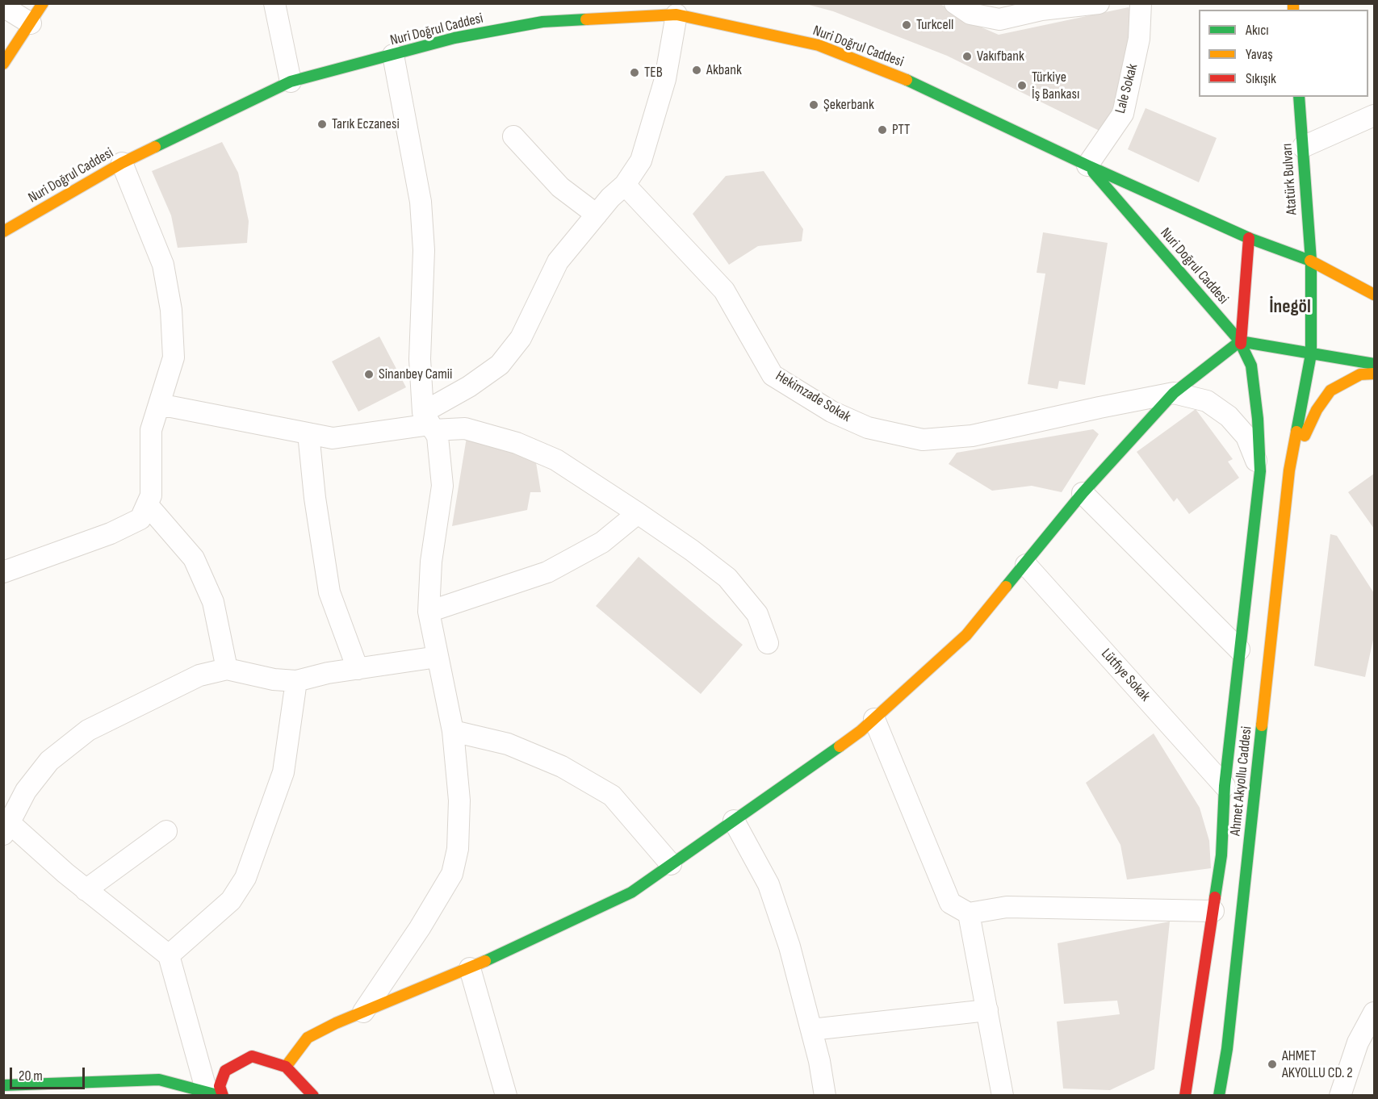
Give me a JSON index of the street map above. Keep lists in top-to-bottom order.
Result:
{
  "streets": {
    "main road": ["Nuri Doğrul Caddesi", "Atatürk Bulvarı", "Ahmet Akyollu Caddesi"],
    "street": ["Lale Sokak", "Hekimzade Sokak", "Lütfiye Sokak"]
  },
  "crossings": [
    ["Nuri Doğrul Caddesi", "Lale Sokak"],
    ["Nuri Doğrul Caddesi", "Atatürk Bulvarı"],
    ["Nuri Doğrul Caddesi", "Ahmet Akyollu Caddesi"],
    ["Atatürk Bulvarı", "Ahmet Akyollu Caddesi"],
    ["Lütfiye Sokak", "Ahmet Akyollu Caddesi"]
  ],
  "districts": ["İnegöl"],
  "places": [
    "Turkcell",
    "Vakıfbank",
    "Akbank",
    "TEB",
    "Türkiye İş Bankası",
    "Şekerbank",
    "Tarık Eczanesi",
    "PTT",
    "Sinanbey Camii",
    "AHMET AKYOLLU CD. 2"
  ],
  "legend": ["Akıcı", "Yavaş", "Sıkışık"],
  "scale_bar": "20 m"
}
